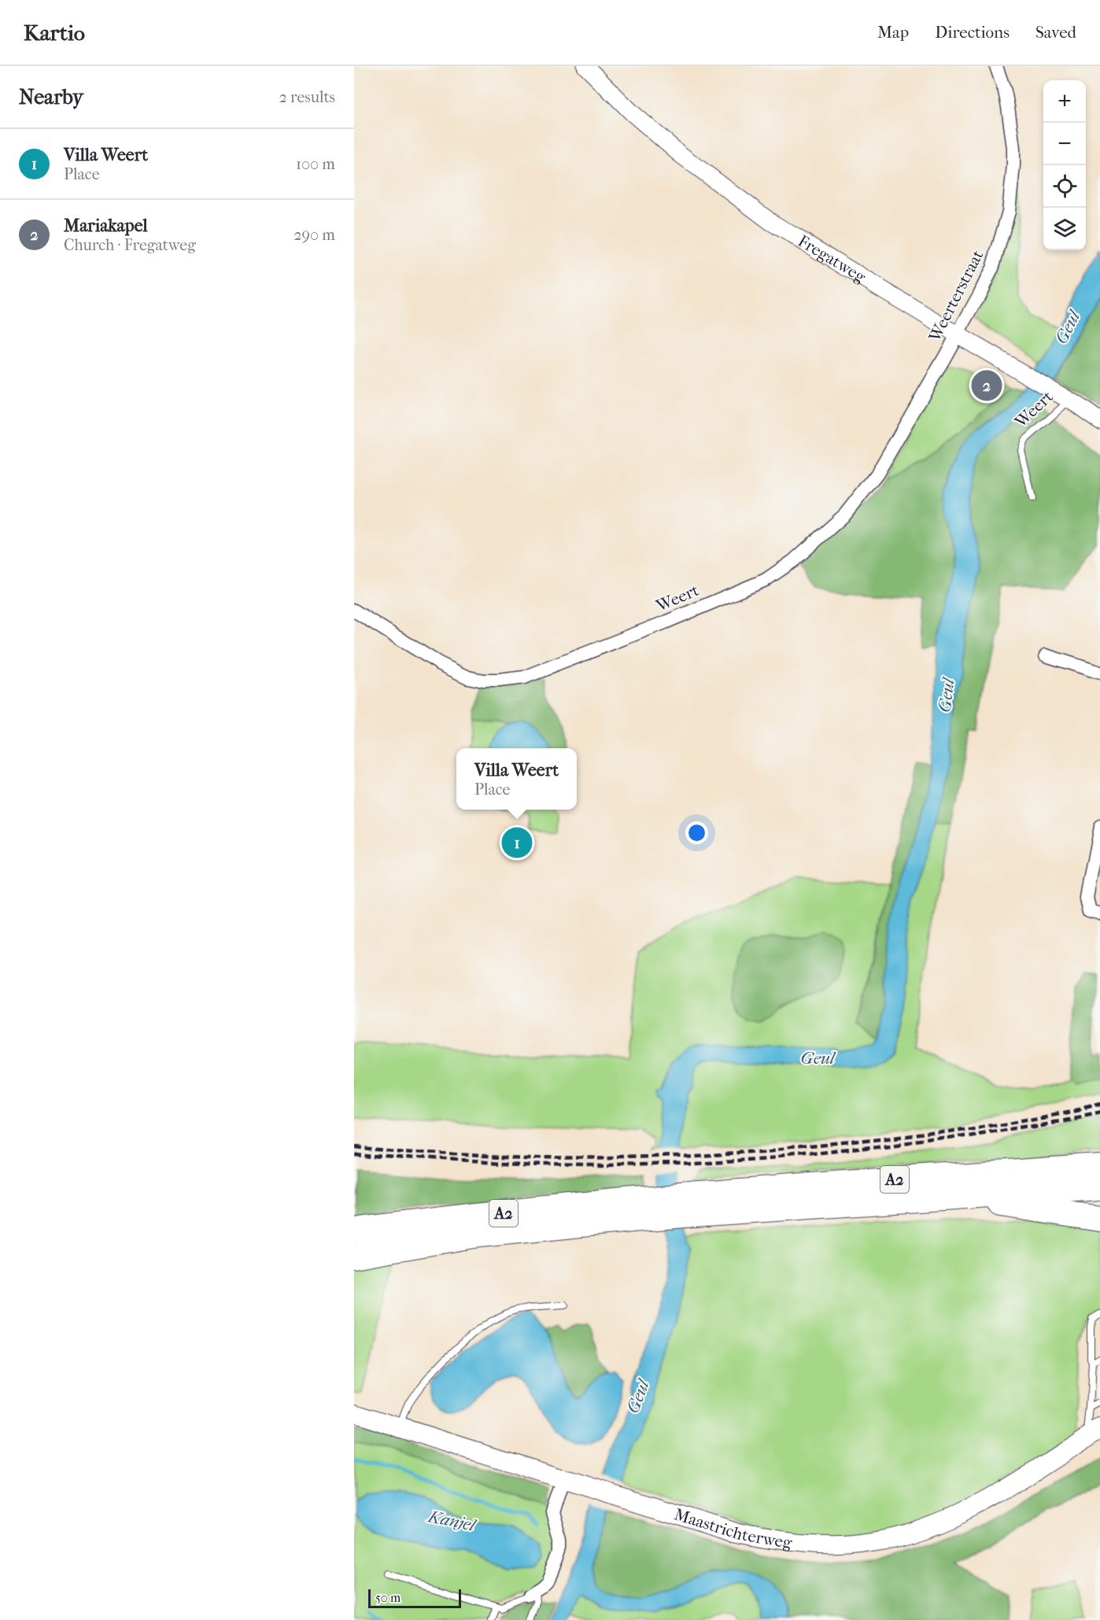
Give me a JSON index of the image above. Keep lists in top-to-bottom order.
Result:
{
  "streets": {
    "highway": ["A2"],
    "main road": ["Maastrichterweg"],
    "street": ["Fregatweg", "Weerterstraat", "Weert"]
  },
  "crossings": [
    ["Fregatweg", "Weerterstraat"],
    ["Fregatweg", "Weert"],
    ["Weerterstraat", "Weert"]
  ],
  "water": ["Geul", "Kanjel"],
  "scale_bar": "50 m",
  "page": {
    "header": "Kartio",
    "nav": ["Map", "Directions", "Saved"],
    "heading": ["Nearby", "2 results"],
    "map_buttons": ["+", "−"],
    "list": [
      {
        "mark": "1",
        "name": "Villa Weert",
        "note": "Place",
        "value": "100 m"
      },
      {
        "mark": "2",
        "name": "Mariakapel",
        "note": "Church · Fregatweg",
        "value": "290 m"
      }
    ],
    "pins": ["2", "1"],
    "popup": ["Villa Weert", "Place"],
    "scale": "50 m"
  }
}
